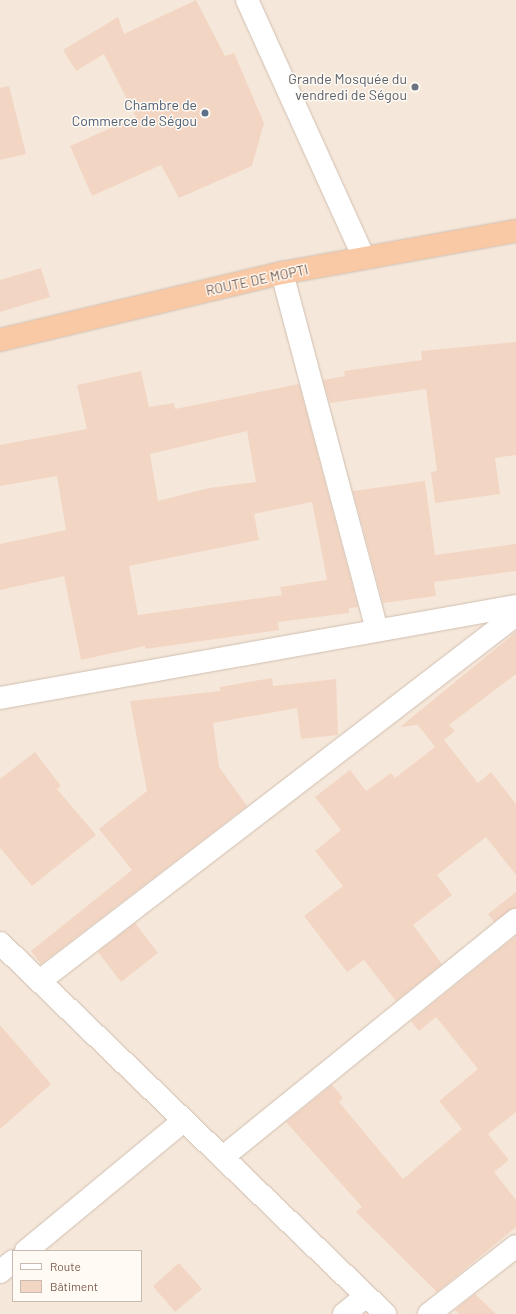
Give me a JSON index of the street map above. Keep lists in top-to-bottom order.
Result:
{
  "streets": {
    "highway": ["ROUTE DE MOPTI"]
  },
  "places": ["Grande Mosquée du vendredi de Ségou", "Chambre de Commerce de Ségou"],
  "legend": ["Route", "Bâtiment"]
}
